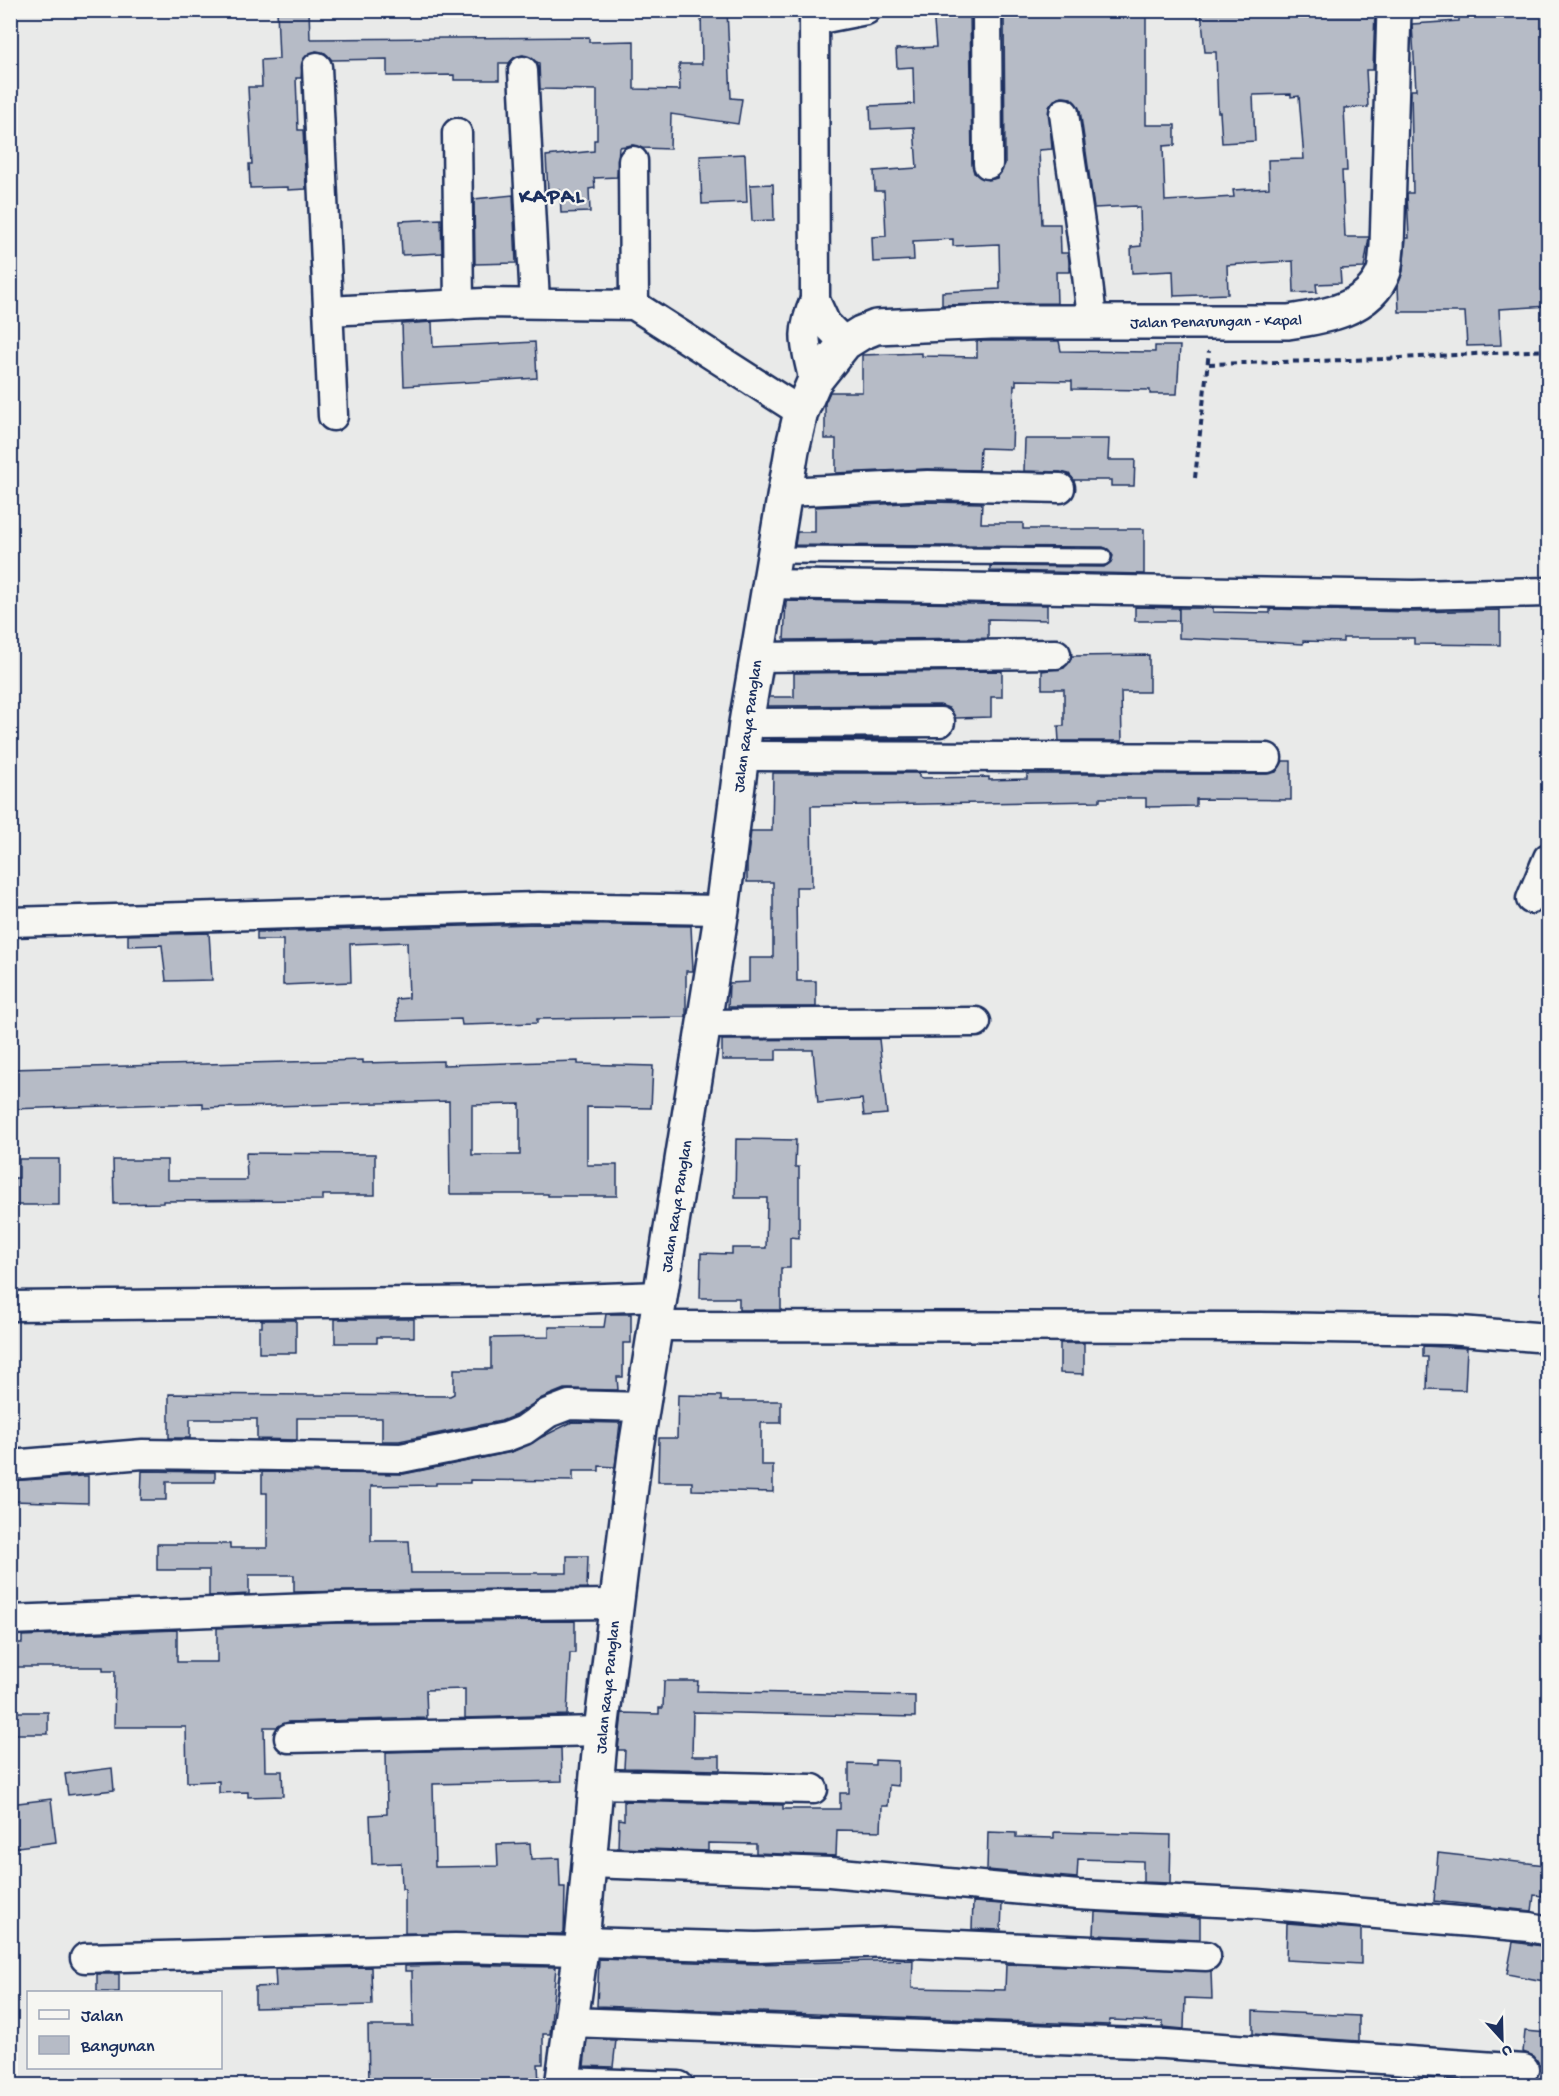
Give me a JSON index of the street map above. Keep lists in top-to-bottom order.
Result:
{
  "streets": {
    "street": ["Jalan Penarungan - Kapal", "Jalan Raya Panglan"]
  },
  "crossings": [
    ["Jalan Penarungan - Kapal", "Jalan Raya Panglan"]
  ],
  "districts": ["KAPAL"],
  "legend": ["Jalan", "Bangunan"],
  "north": "bottom"
}
